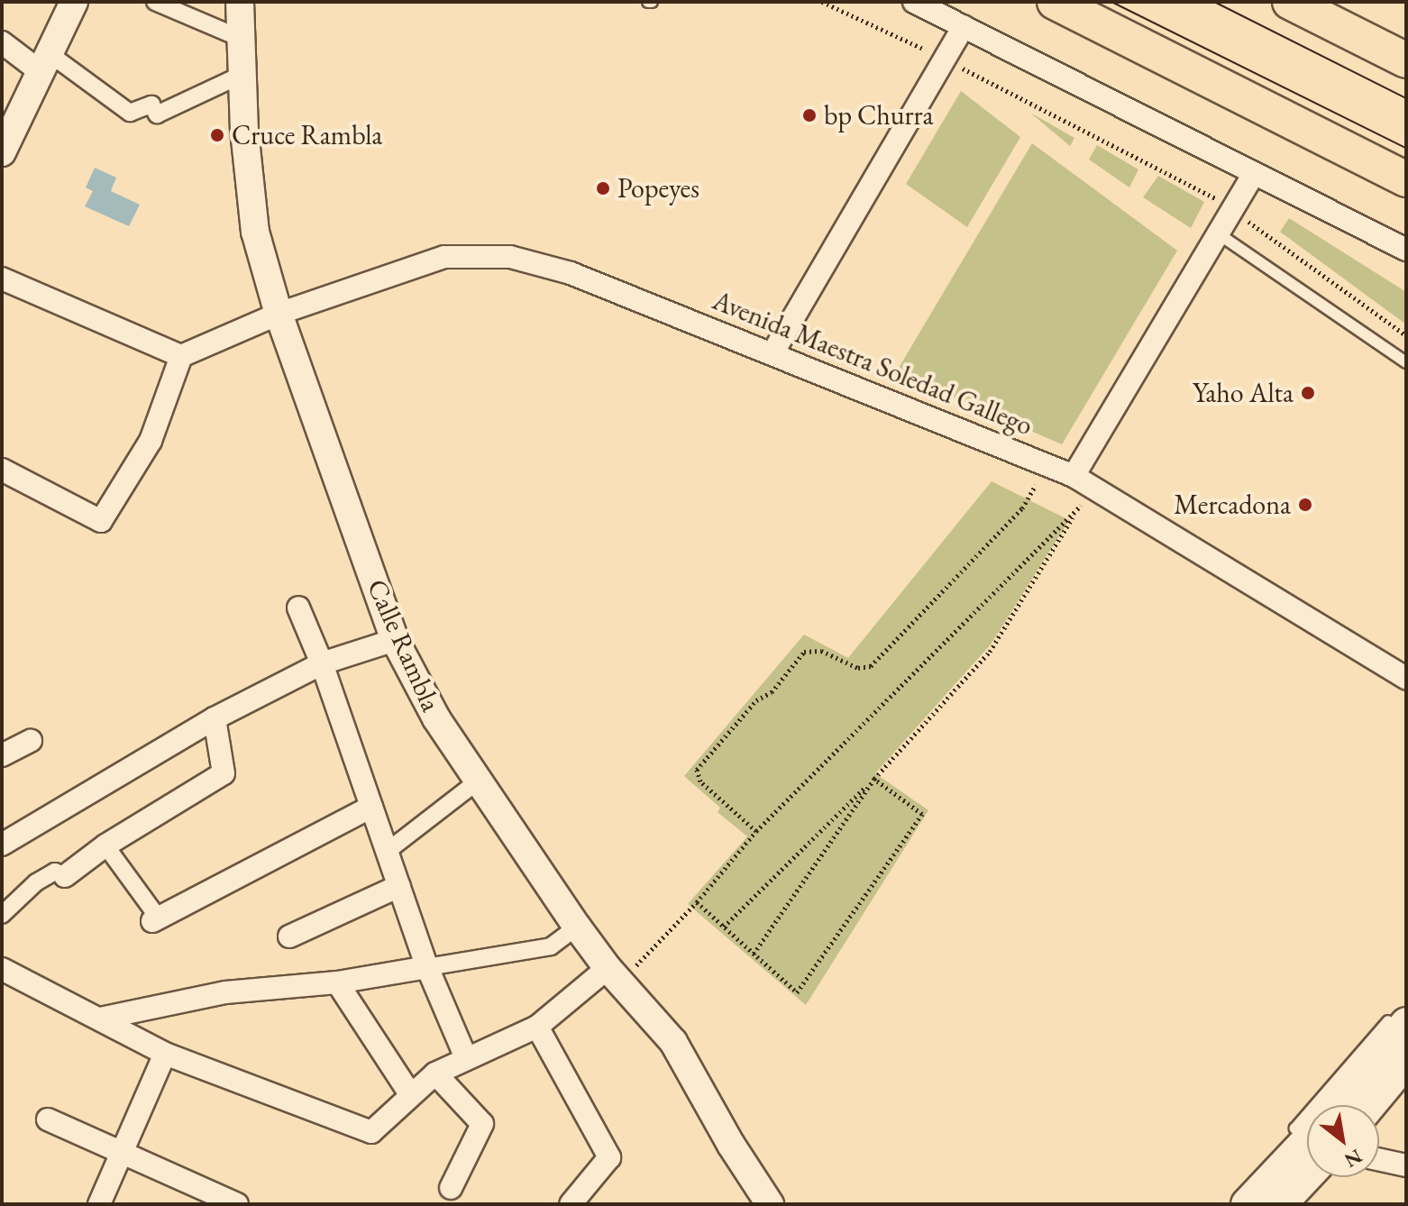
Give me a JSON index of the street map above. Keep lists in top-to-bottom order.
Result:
{
  "streets": {
    "street": ["Avenida Maestra Soledad Gallego", "Calle Rambla"]
  },
  "crossings": [
    ["Avenida Maestra Soledad Gallego", "Calle Rambla"]
  ],
  "places": [
    "bp Churra",
    "Cruce Rambla",
    "Popeyes",
    "Yaho Alta",
    "Mercadona"
  ],
  "north": "bottom right"
}
